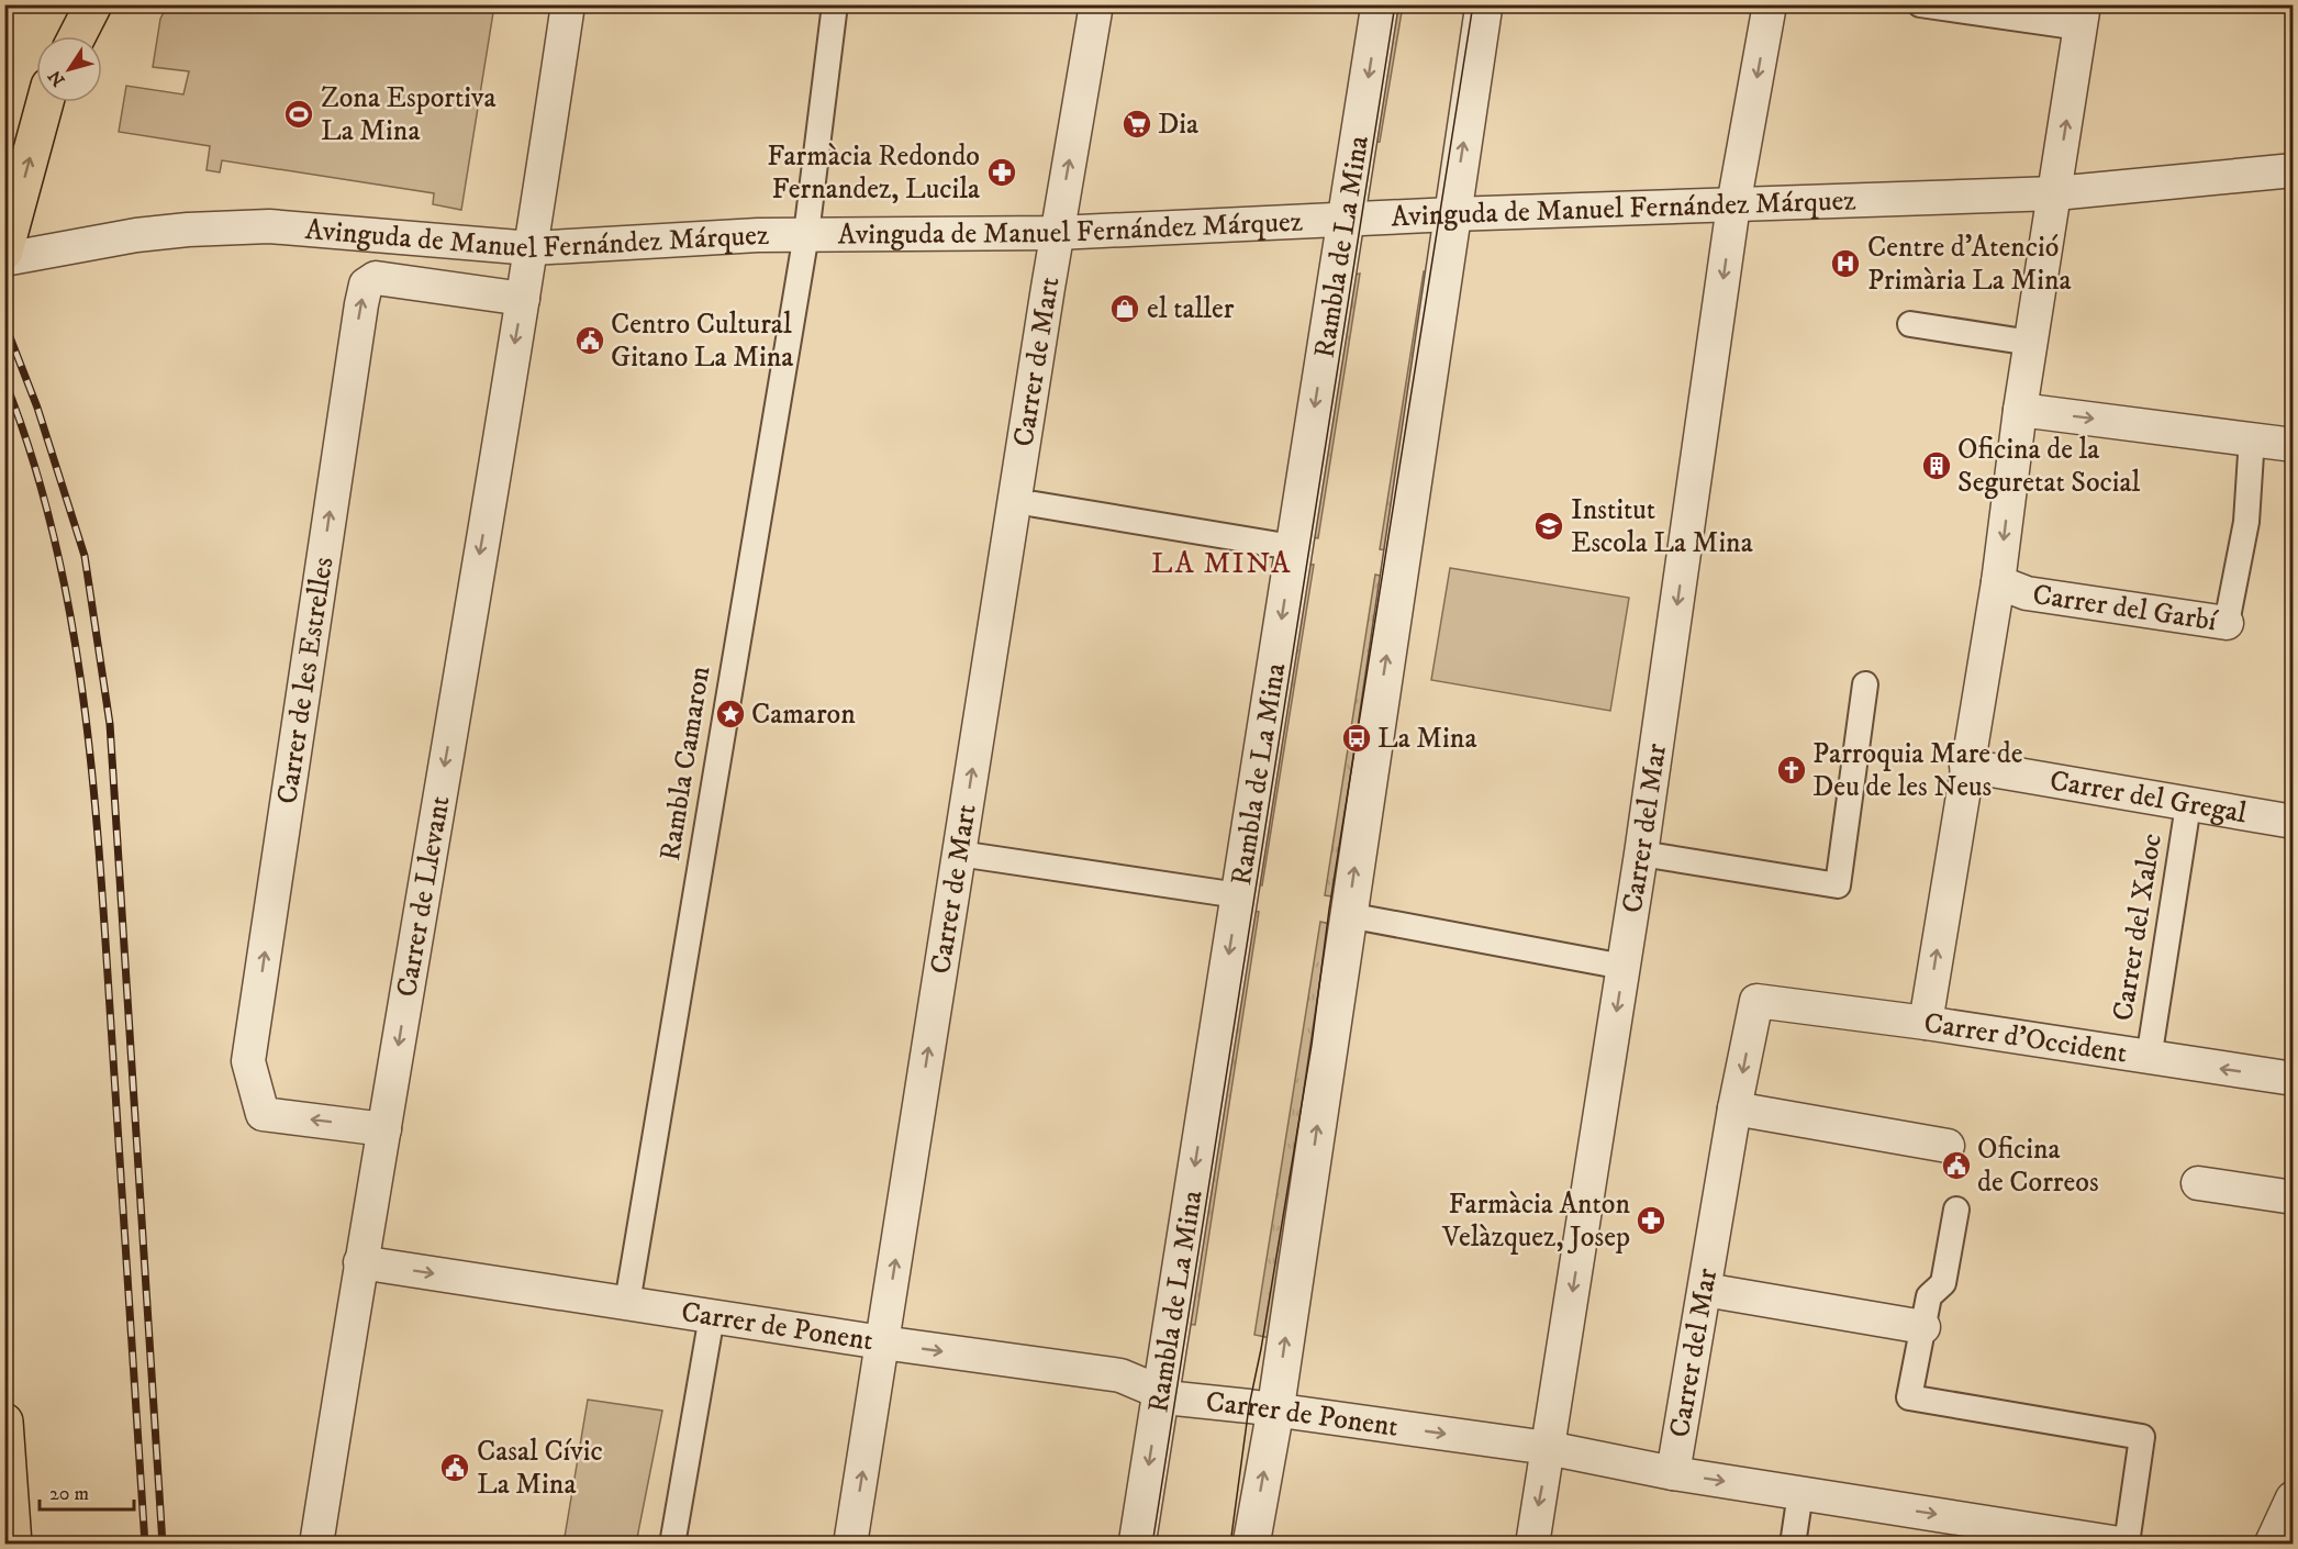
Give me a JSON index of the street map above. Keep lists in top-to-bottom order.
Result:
{
  "streets": {
    "street": [
      "Avinguda de Manuel Fernández Márquez",
      "Rambla de La Mina",
      "Carrer de Mart",
      "Carrer del Garbí",
      "Carrer de les Estrelles",
      "Rambla Camaron",
      "Carrer del Gregal",
      "Carrer del Mar",
      "Carrer de Llevant",
      "Carrer del Xaloc",
      "Carrer d'Occident",
      "Carrer de Ponent"
    ]
  },
  "crossings": [
    ["Avinguda de Manuel Fernández Márquez", "Rambla de La Mina"],
    ["Avinguda de Manuel Fernández Márquez", "Carrer de Mart"],
    ["Avinguda de Manuel Fernández Márquez", "Rambla Camaron"],
    ["Avinguda de Manuel Fernández Márquez", "Carrer del Mar"],
    ["Avinguda de Manuel Fernández Márquez", "Carrer de Llevant"],
    ["Rambla de La Mina", "Carrer de Ponent"],
    ["Carrer de Mart", "Carrer de Ponent"],
    ["Carrer de les Estrelles", "Carrer de Llevant"],
    ["Rambla Camaron", "Carrer de Ponent"],
    ["Carrer del Gregal", "Carrer del Xaloc"],
    ["Carrer del Mar", "Carrer d'Occident"],
    ["Carrer del Mar", "Carrer de Ponent"],
    ["Carrer de Llevant", "Carrer de Ponent"],
    ["Carrer del Xaloc", "Carrer d'Occident"]
  ],
  "one_way": ["Carrer de Mart", "Carrer de Llevant", "Carrer de Ponent"],
  "districts": ["LA MINA"],
  "places": {
    "sports": ["Zona Esportiva La Mina"],
    "supermarket": ["Dia"],
    "pharmacy": ["Farmàcia Redondo Fernandez, Lucila", "Farmàcia Anton Velàzquez, Josep"],
    "hospital": ["Centre d'Atenció Primària La Mina"],
    "shop": ["el taller"],
    "public building": ["Centro Cultural Gitano La Mina", "Oficina de Correos", "Casal Cívic La Mina"],
    "building": ["Oficina de la Seguretat Social"],
    "school or university": ["Institut Escola La Mina"],
    "place": ["Camaron"],
    "bus stop": ["La Mina"],
    "church": ["Parroquia Mare de Deu de les Neus"]
  },
  "scale_bar": "20 m",
  "north": "bottom left"
}
